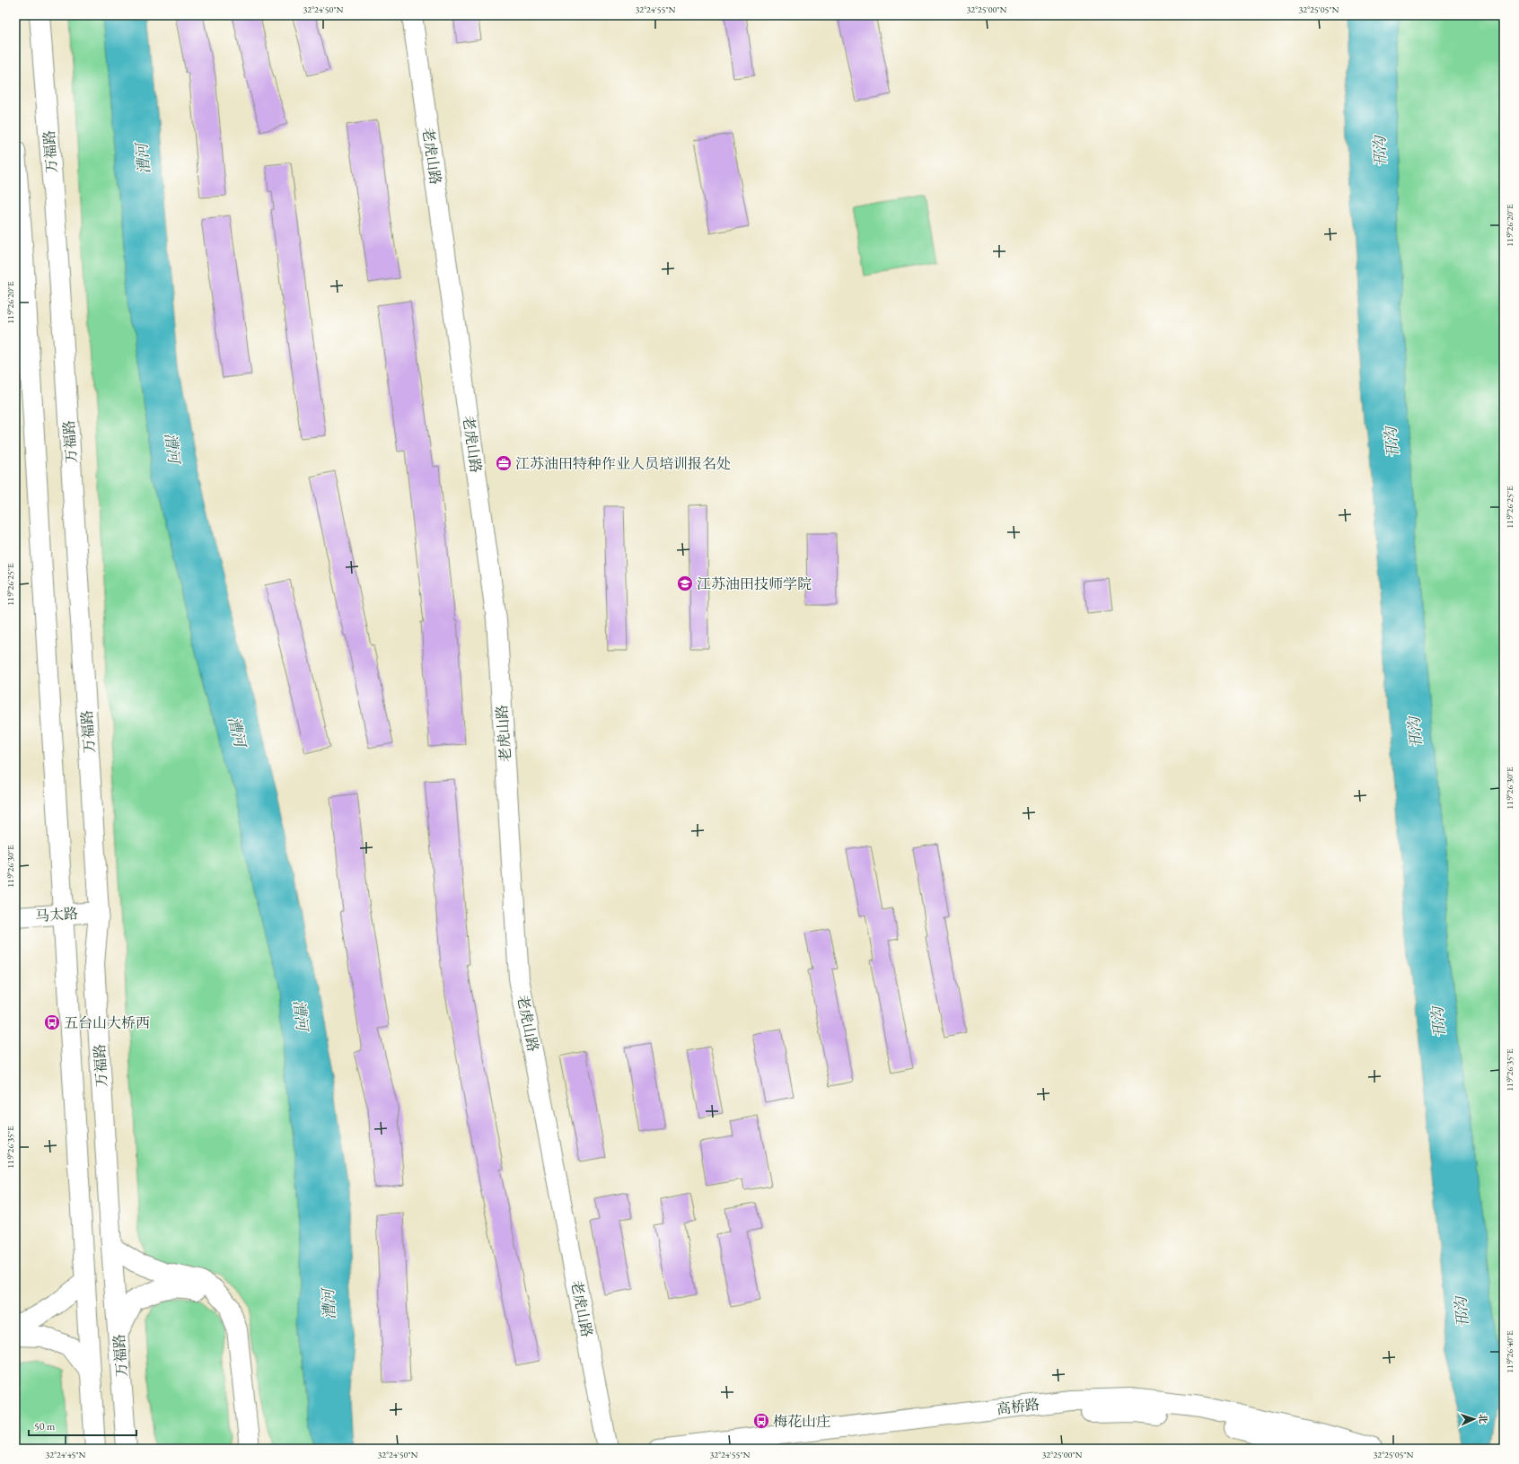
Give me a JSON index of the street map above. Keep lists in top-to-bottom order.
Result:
{
  "streets": {
    "main road": [
      "万福路",
      "老虎山路",
      "马太路",
      "高桥路"
    ]
  },
  "crossings": [
    ["万福路", "马太路"]
  ],
  "water": ["邗沟", "漕河"],
  "places": {
    "office": ["江苏油田特种作业人员培训报名处"],
    "school or university": ["江苏油田技师学院"],
    "bus stop": ["五台山大桥西", "梅花山庄"]
  },
  "scale_bar": "50 m",
  "north": "right",
  "coordinates": [
    "32°24'50\"N",
    "32°24'55\"N",
    "32°25'00\"N",
    "32°25'05\"N",
    "119°26'20\"E",
    "119°26'25\"E",
    "119°26'30\"E",
    "119°26'35\"E",
    "119°26'40\"E",
    "32°24'45\"N"
  ]
}
